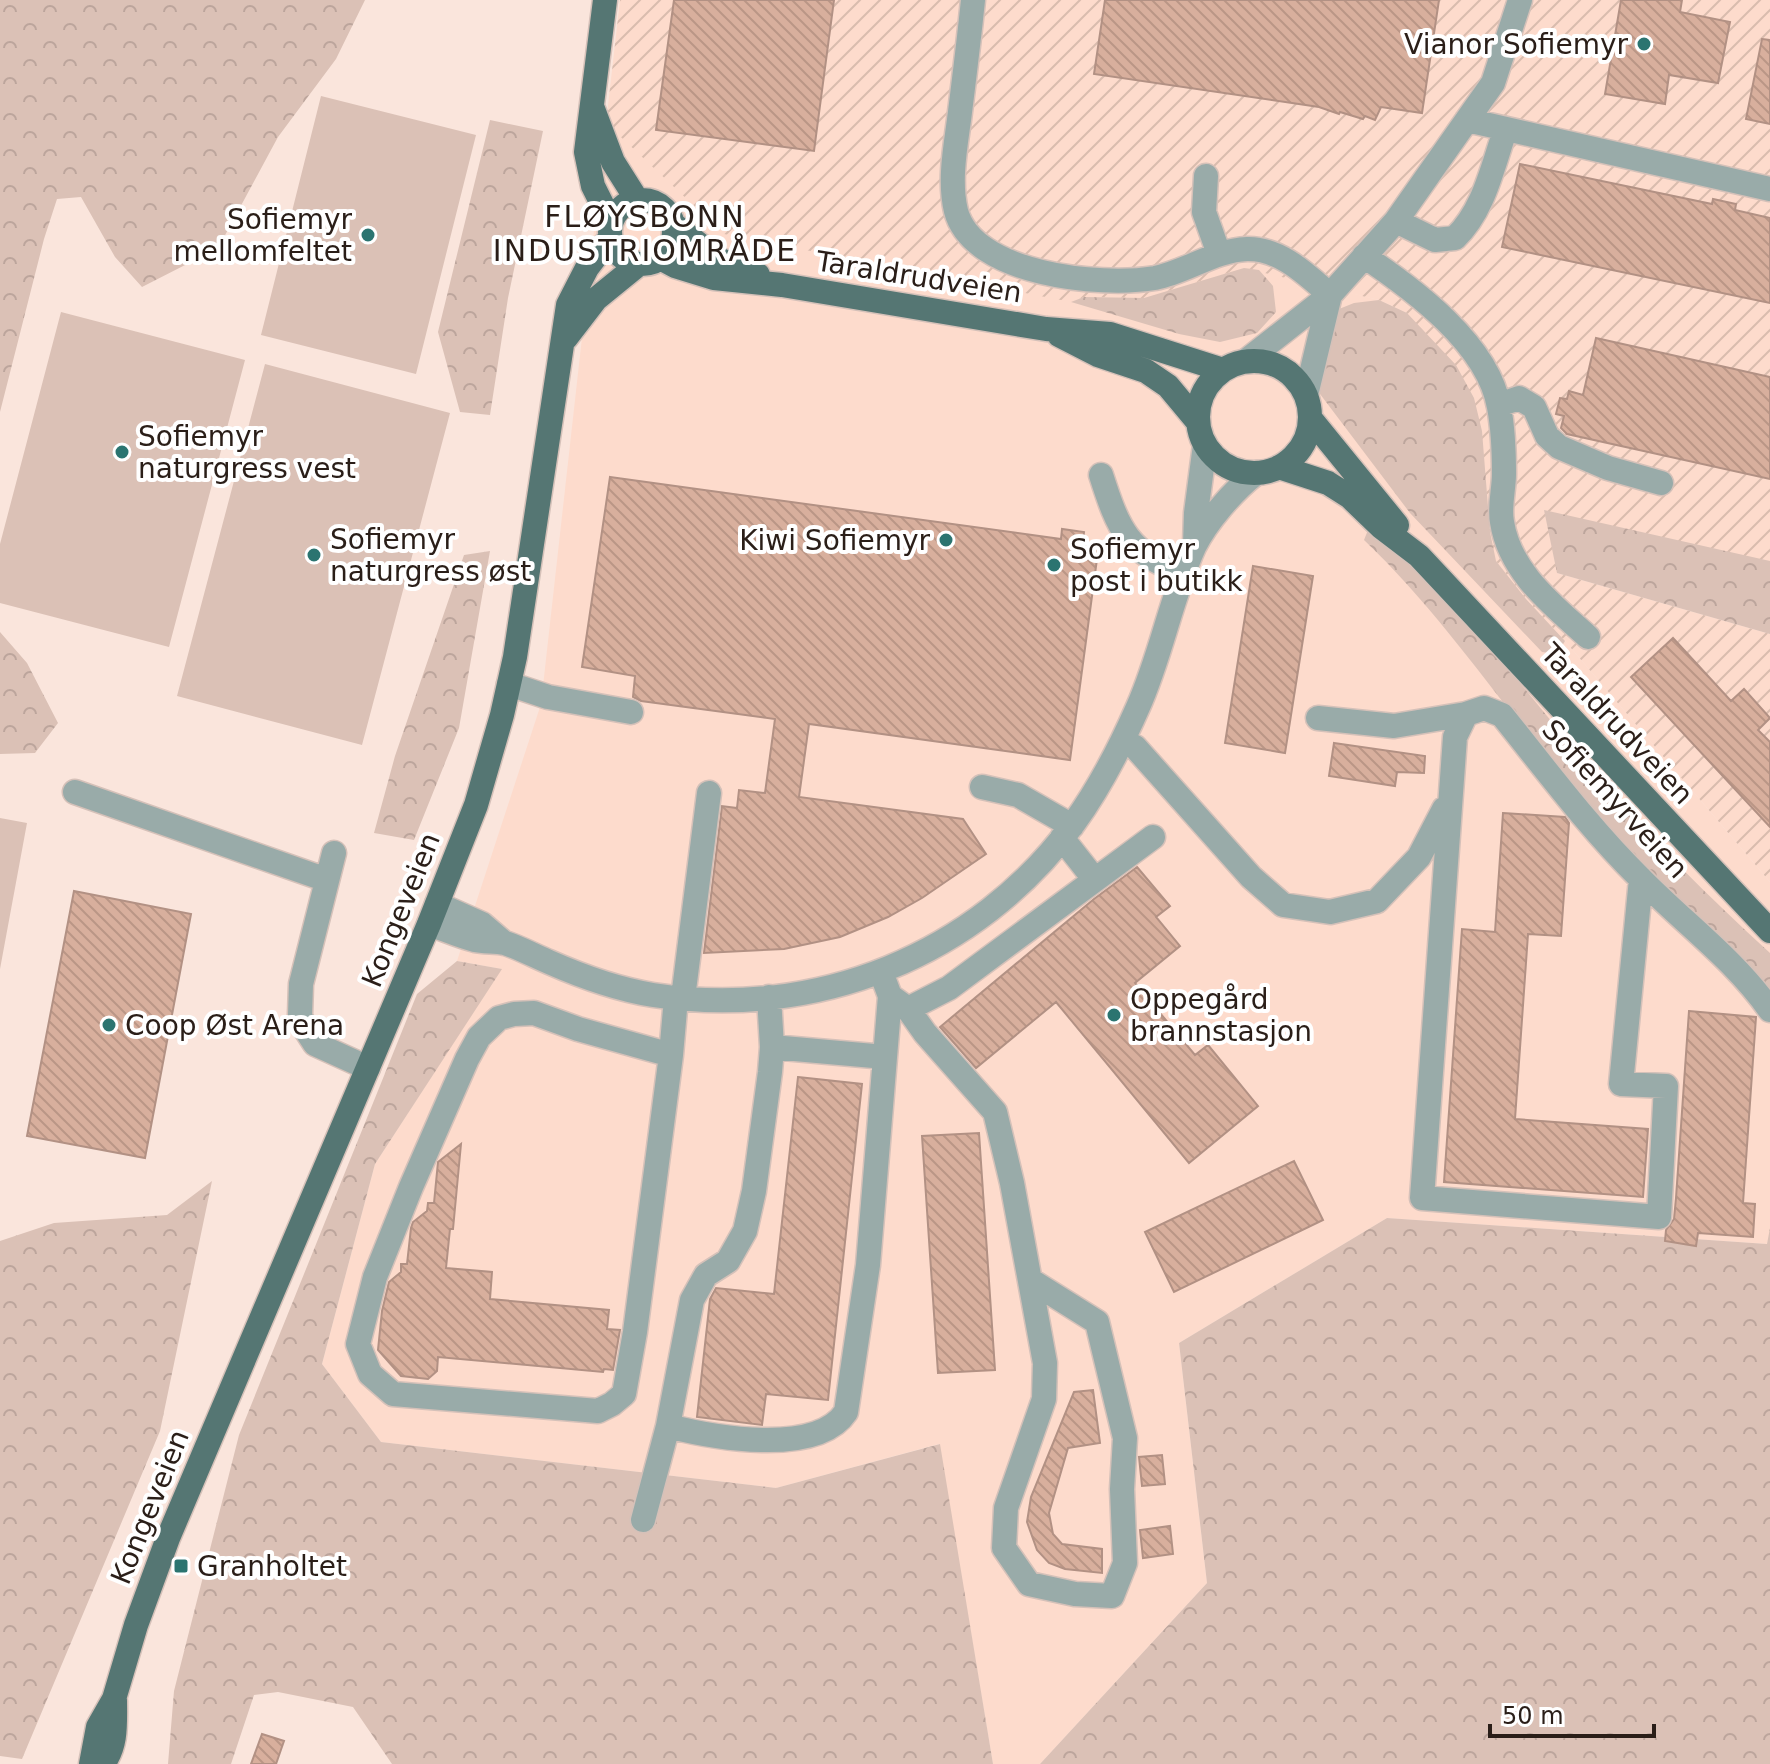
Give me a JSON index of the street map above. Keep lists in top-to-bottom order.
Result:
{
  "streets": {
    "main road": ["Taraldrudveien", "Kongeveien"],
    "street": ["Sofiemyrveien"]
  },
  "crossings": [
    ["Taraldrudveien", "Kongeveien"]
  ],
  "districts": ["FLØYSBONN INDUSTRIOMRÅDE"],
  "places": {
    "other": [
      "Vianor Sofiemyr",
      "Sofiemyr mellomfeltet",
      "Sofiemyr naturgress vest",
      "Kiwi Sofiemyr",
      "Sofiemyr naturgress øst",
      "Sofiemyr post i butikk",
      "Oppegård brannstasjon",
      "Coop Øst Arena"
    ],
    "transit": ["Granholtet"]
  },
  "scale_bar": "50 m"
}
